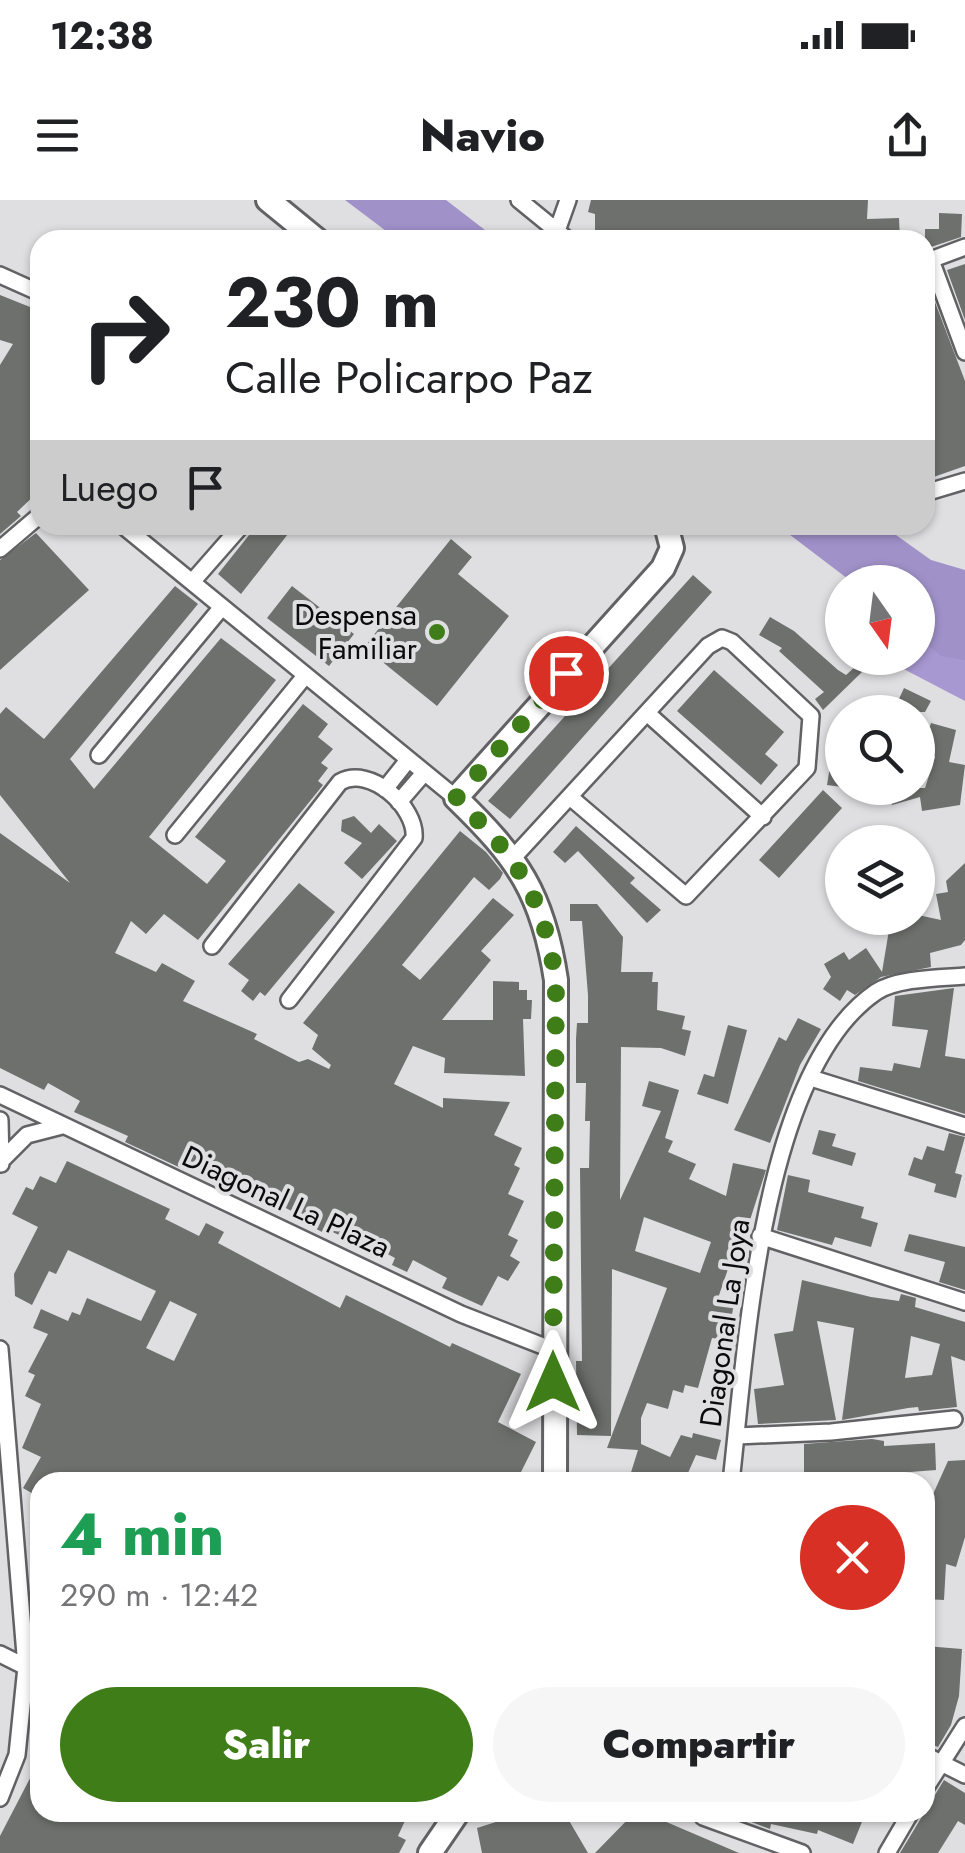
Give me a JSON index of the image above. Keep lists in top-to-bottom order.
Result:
{
  "streets": {
    "street": ["Diagonal La Plaza", "Diagonal La Joya"]
  },
  "places": ["Despensa Familiar"],
  "north": "bottom",
  "page": {
    "status": "12:38",
    "header": "Navio",
    "turn": ["230 m", "Calle Policarpo Paz"],
    "then": "Luego",
    "heading": ["4 min", "290 m · 12:42"],
    "buttons": ["Salir", "Compartir"]
  }
}
